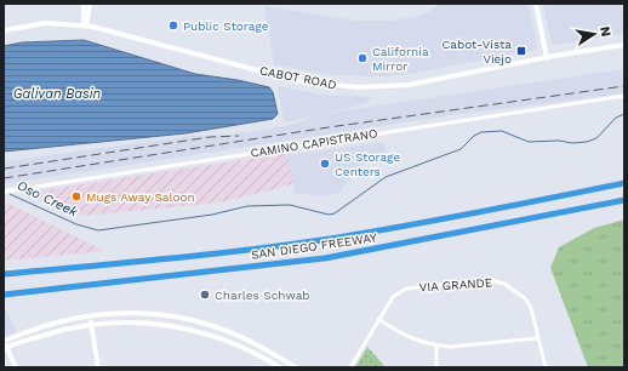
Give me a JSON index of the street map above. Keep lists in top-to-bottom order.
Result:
{
  "streets": {
    "highway": ["SAN DIEGO FREEWAY"],
    "street": ["CABOT ROAD", "CAMINO CAPISTRANO", "VIA GRANDE"]
  },
  "water": ["Galivan Basin", "Oso Creek"],
  "places": {
    "other": [
      "Public Storage",
      "California Mirror",
      "US Storage Centers",
      "Mugs Away Saloon",
      "Charles Schwab"
    ],
    "transit": ["Cabot-Vista Viejo"]
  },
  "north": "right"
}
